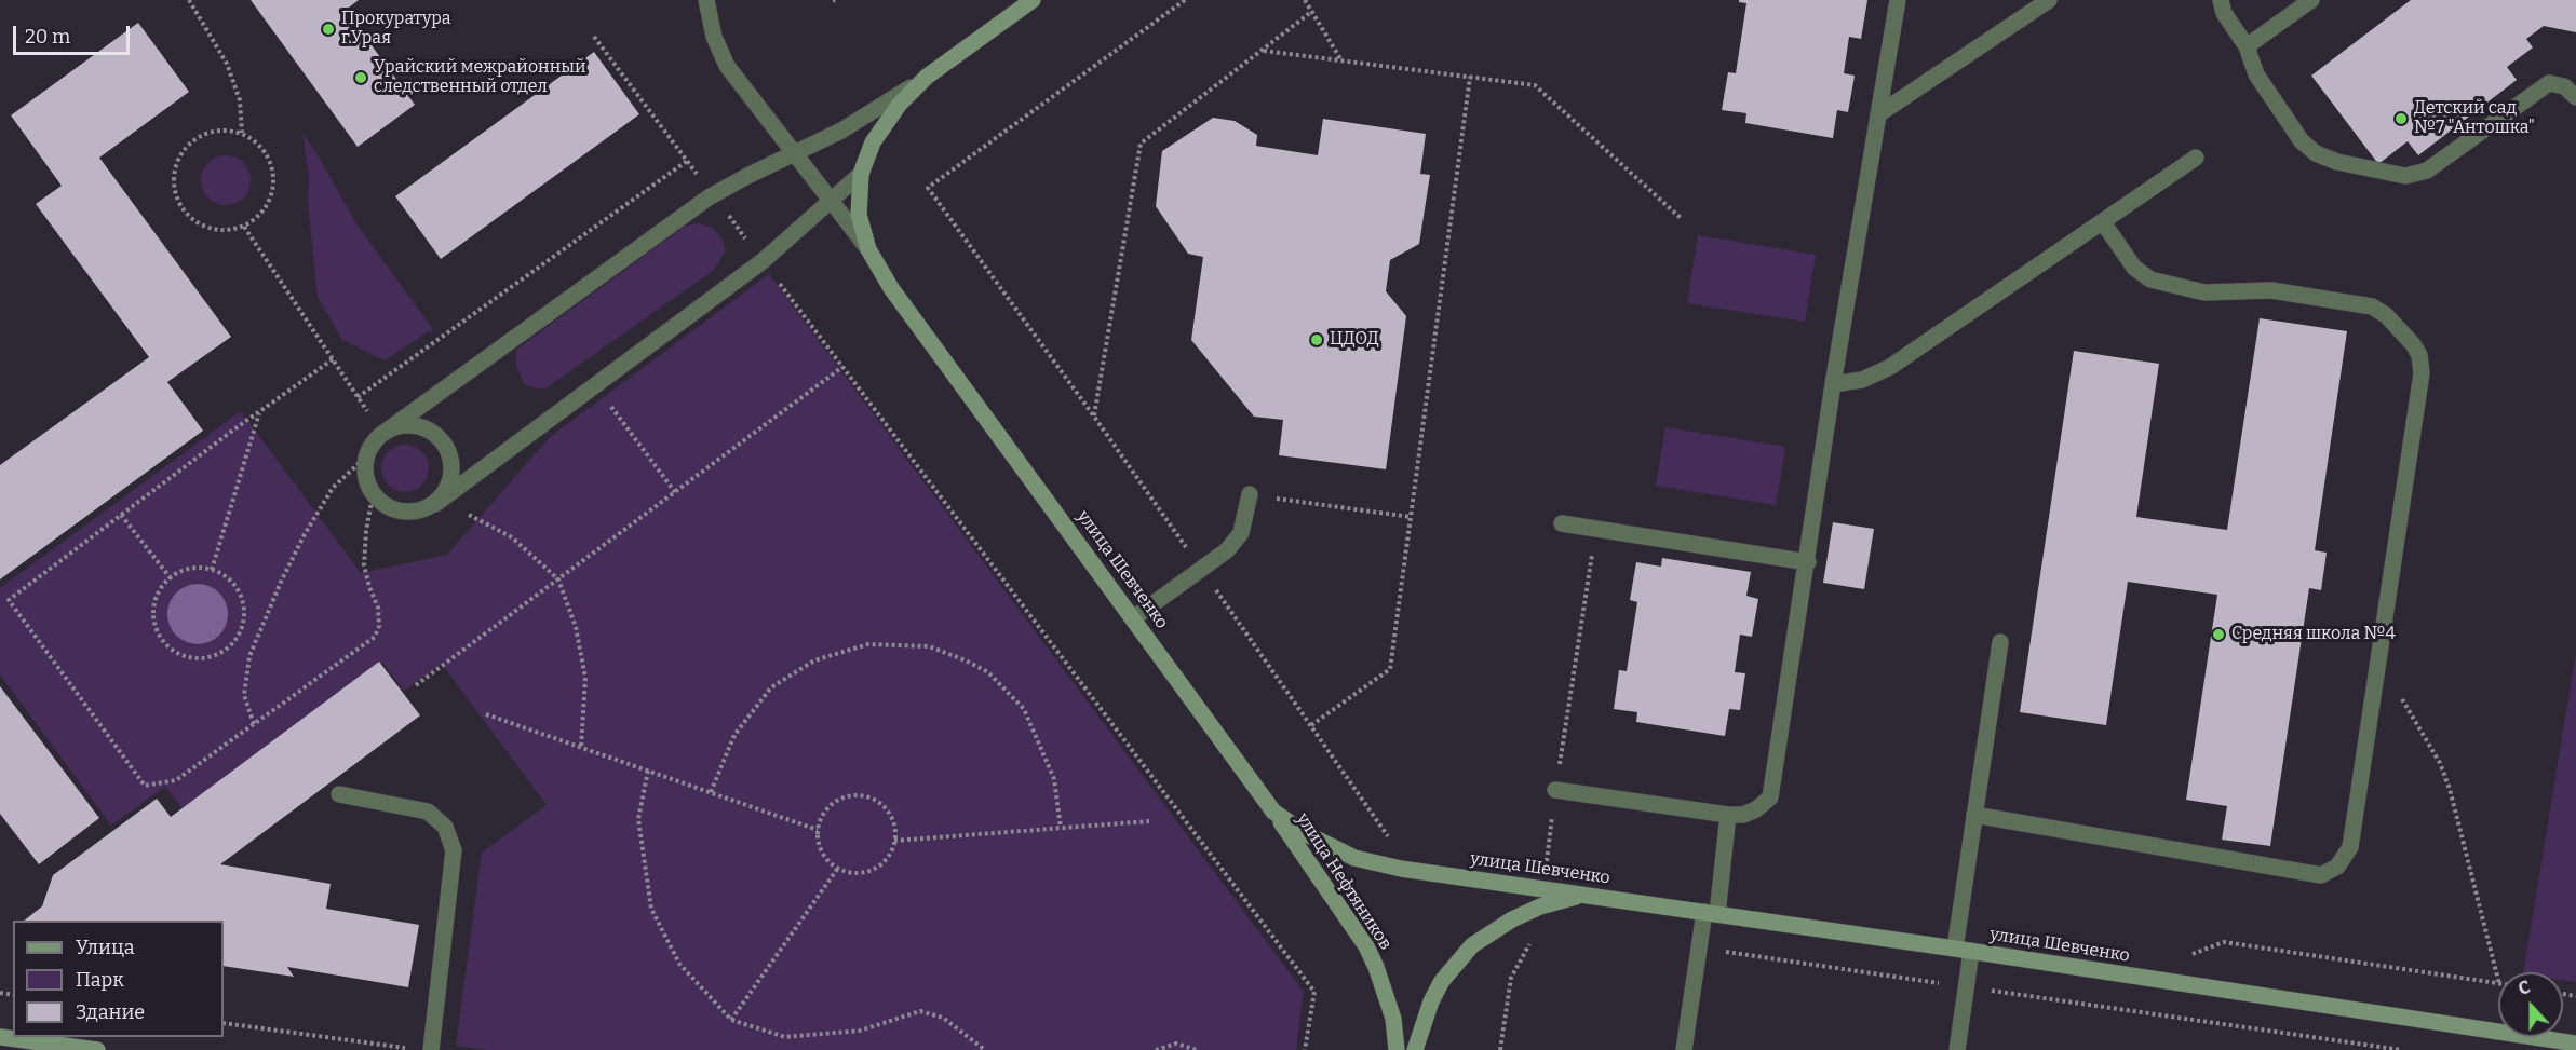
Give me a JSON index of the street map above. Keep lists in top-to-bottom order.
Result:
{
  "streets": {
    "main road": ["улица Шевченко", "улица Нефтяников"]
  },
  "crossings": [
    ["улица Шевченко", "улица Нефтяников"]
  ],
  "places": [
    "Прокуратура г.Урая",
    "Урайский межрайонный следственный отдел",
    "Детский сад №7 \"Антошка\"",
    "ЦДОД",
    "Средняя школа №4"
  ],
  "legend": ["Улица", "Парк", "Здание"],
  "scale_bar": "20 m",
  "north": "top"
}
